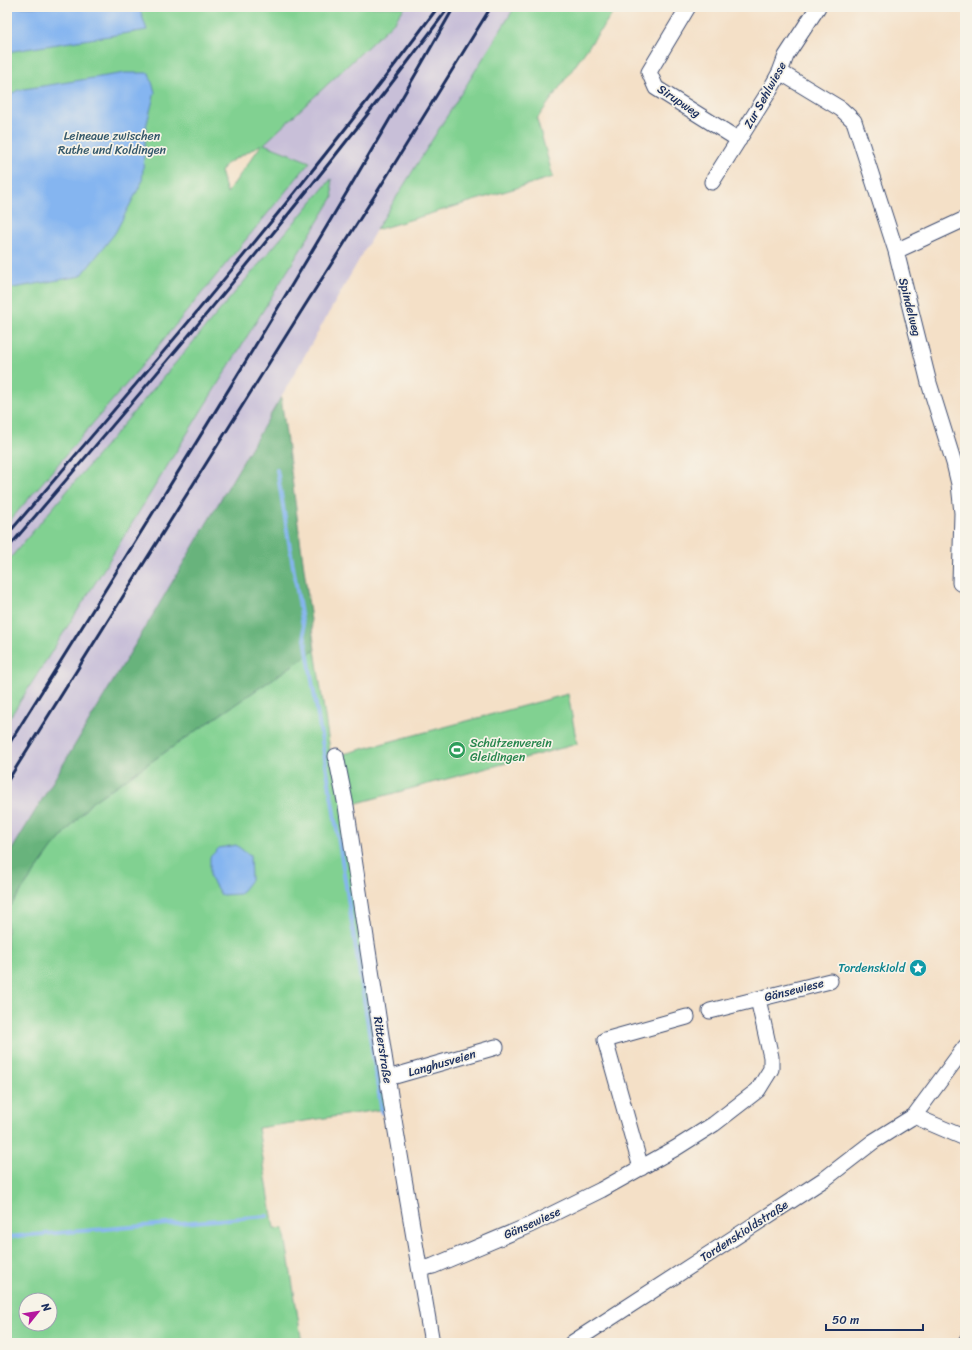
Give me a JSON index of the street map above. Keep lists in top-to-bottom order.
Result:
{
  "streets": {
    "street": [
      "Zur Sehlwiese",
      "Sirupweg",
      "Spindelweg",
      "Gänsewiese",
      "Ritterstraße",
      "Langhusveien",
      "Tordenskioldstraße"
    ]
  },
  "crossings": [
    ["Zur Sehlwiese", "Sirupweg"],
    ["Zur Sehlwiese", "Spindelweg"],
    ["Gänsewiese", "Ritterstraße"],
    ["Ritterstraße", "Langhusveien"]
  ],
  "parks": ["Leineaue zwischen Ruthe und Koldingen"],
  "places": {
    "sports": ["Schützenverein Gleidingen"],
    "place": ["Tordenskiold"]
  },
  "scale_bar": "50 m",
  "north": "top right"
}
